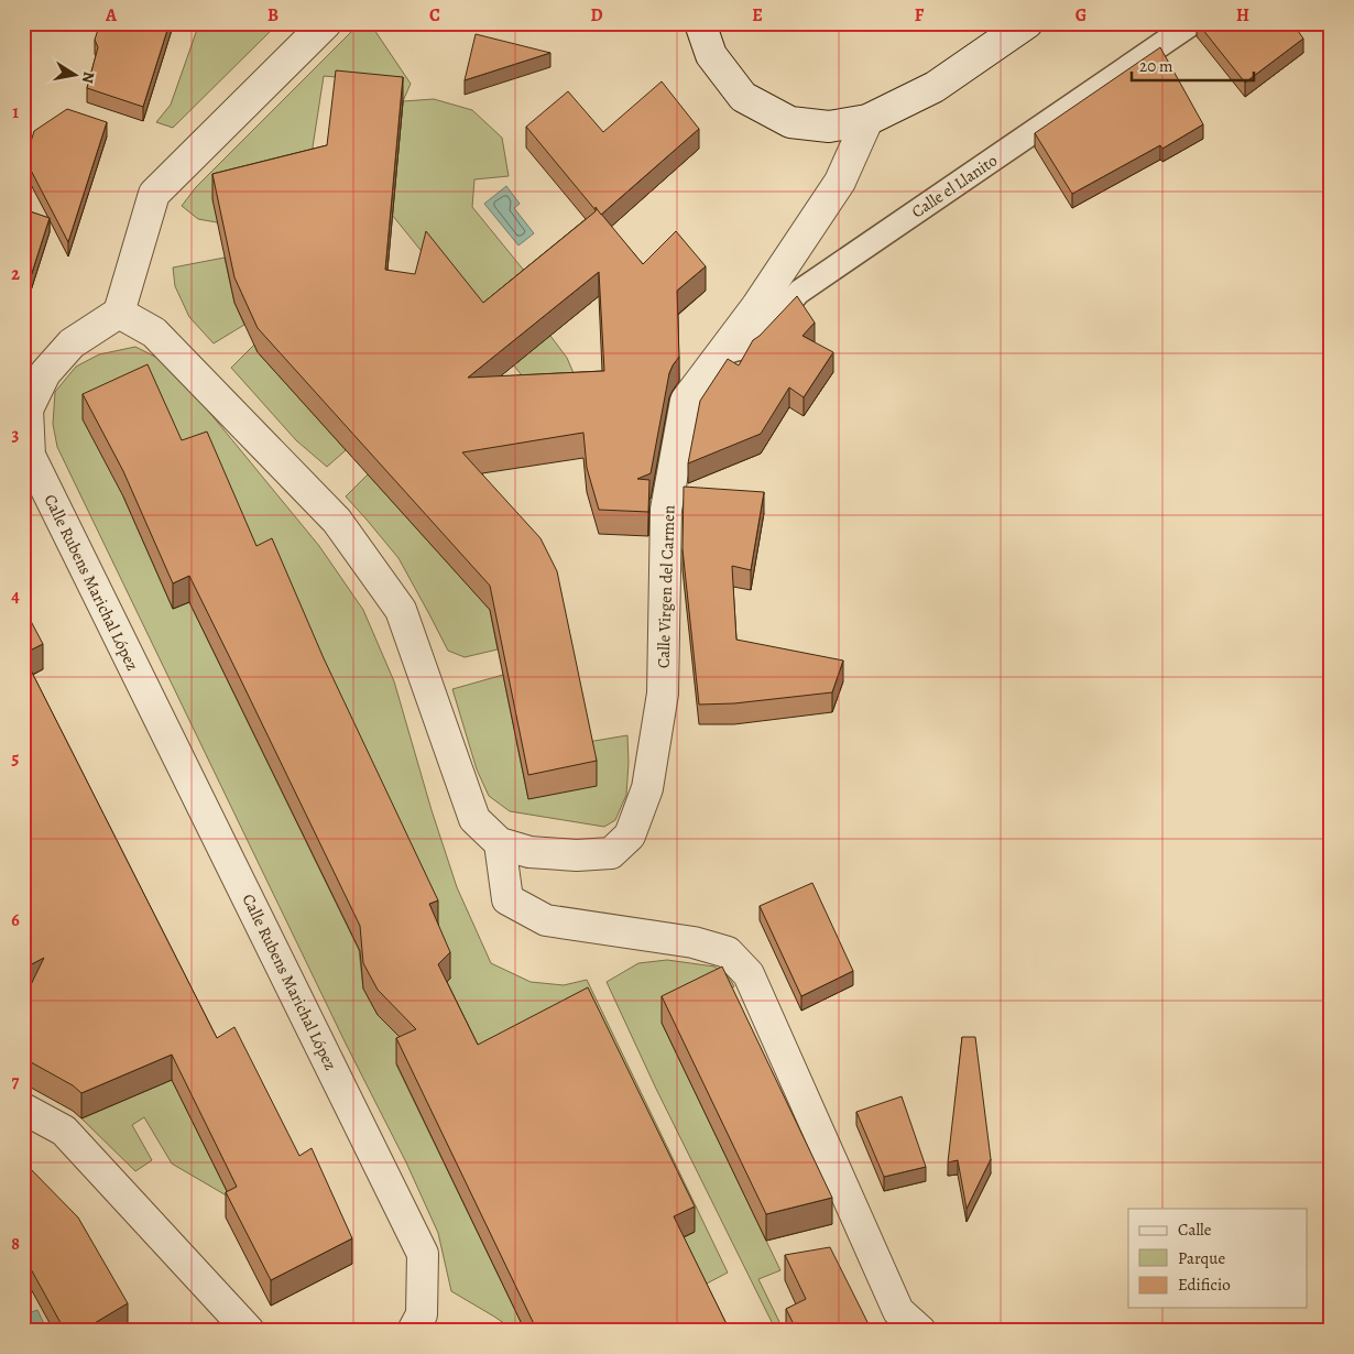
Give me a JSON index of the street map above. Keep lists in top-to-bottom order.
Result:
{
  "streets": {
    "street": ["Calle Rubens Marichal López", "Calle Virgen del Carmen"],
    "lane": ["Calle el Llanito"]
  },
  "crossings": [
    ["Calle el Llanito", "Calle Virgen del Carmen"]
  ],
  "legend": ["Calle", "Parque", "Edificio"],
  "scale_bar": "20 m",
  "north": "right",
  "grid": {
    "columns": [
      "A",
      "B",
      "C",
      "D",
      "E",
      "F",
      "G",
      "H"
    ],
    "rows": [
      "1",
      "2",
      "3",
      "4",
      "5",
      "6",
      "7",
      "8"
    ]
  }
}
